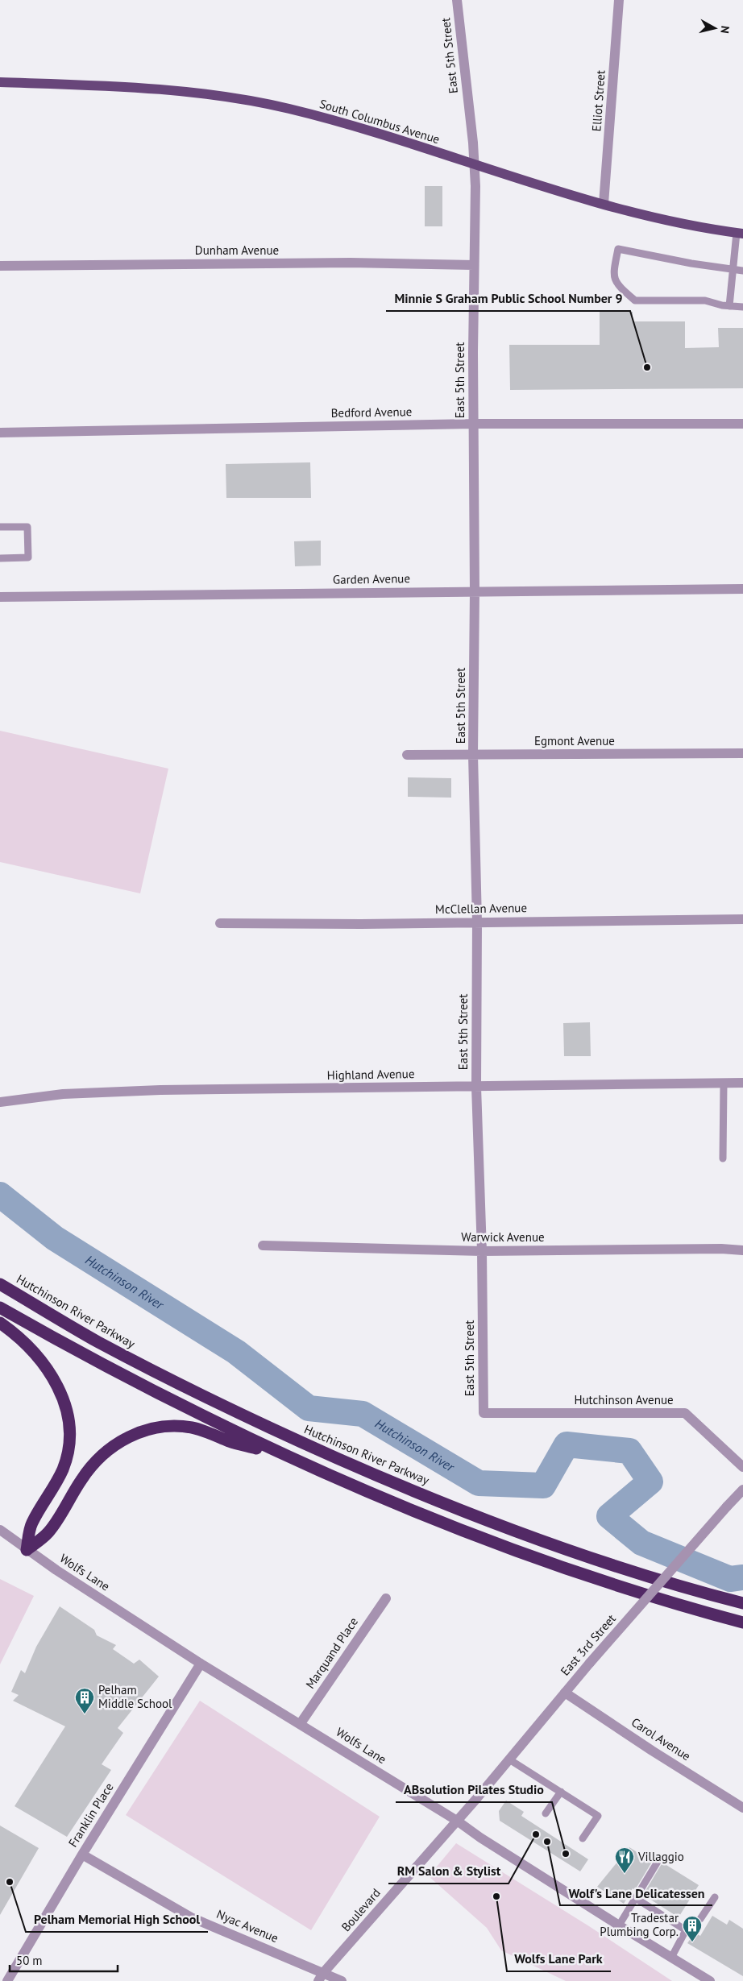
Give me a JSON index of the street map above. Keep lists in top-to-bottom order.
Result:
{
  "streets": {
    "highway": ["Hutchinson River Parkway"],
    "main road": ["South Columbus Avenue"],
    "street": [
      "East 5th Street",
      "Elliot Street",
      "Dunham Avenue",
      "Bedford Avenue",
      "Garden Avenue",
      "Egmont Avenue",
      "McClellan Avenue",
      "Highland Avenue",
      "Warwick Avenue",
      "Hutchinson Avenue",
      "Wolfs Lane",
      "East 3rd Street",
      "Marquand Place",
      "Carol Avenue",
      "Franklin Place",
      "Boulevard",
      "Nyac Avenue"
    ]
  },
  "crossings": [
    ["East 5th Street", "South Columbus Avenue"],
    ["East 5th Street", "Dunham Avenue"],
    ["East 5th Street", "Bedford Avenue"],
    ["East 5th Street", "Garden Avenue"],
    ["East 5th Street", "Egmont Avenue"],
    ["East 5th Street", "McClellan Avenue"],
    ["East 5th Street", "Highland Avenue"],
    ["East 5th Street", "Warwick Avenue"],
    ["East 5th Street", "Hutchinson Avenue"],
    ["Elliot Street", "South Columbus Avenue"],
    ["Wolfs Lane", "East 3rd Street"],
    ["Wolfs Lane", "Marquand Place"],
    ["Wolfs Lane", "Franklin Place"],
    ["Wolfs Lane", "Boulevard"],
    ["East 3rd Street", "Carol Avenue"],
    ["East 3rd Street", "Boulevard"],
    ["Franklin Place", "Nyac Avenue"],
    ["Boulevard", "Nyac Avenue"]
  ],
  "water": ["Hutchinson River"],
  "places": {
    "other": [
      "Minnie S Graham Public School Number 9",
      "RM Salon & Stylist",
      "Wolf's Lane Delicatessen",
      "ABsolution Pilates Studio",
      "Pelham Memorial High School",
      "Wolfs Lane Park"
    ],
    "building": ["Pelham Middle School", "Tradestar Plumbing Corp."],
    "restaurant": ["Villaggio"]
  },
  "scale_bar": "50 m",
  "north": "right"
}
